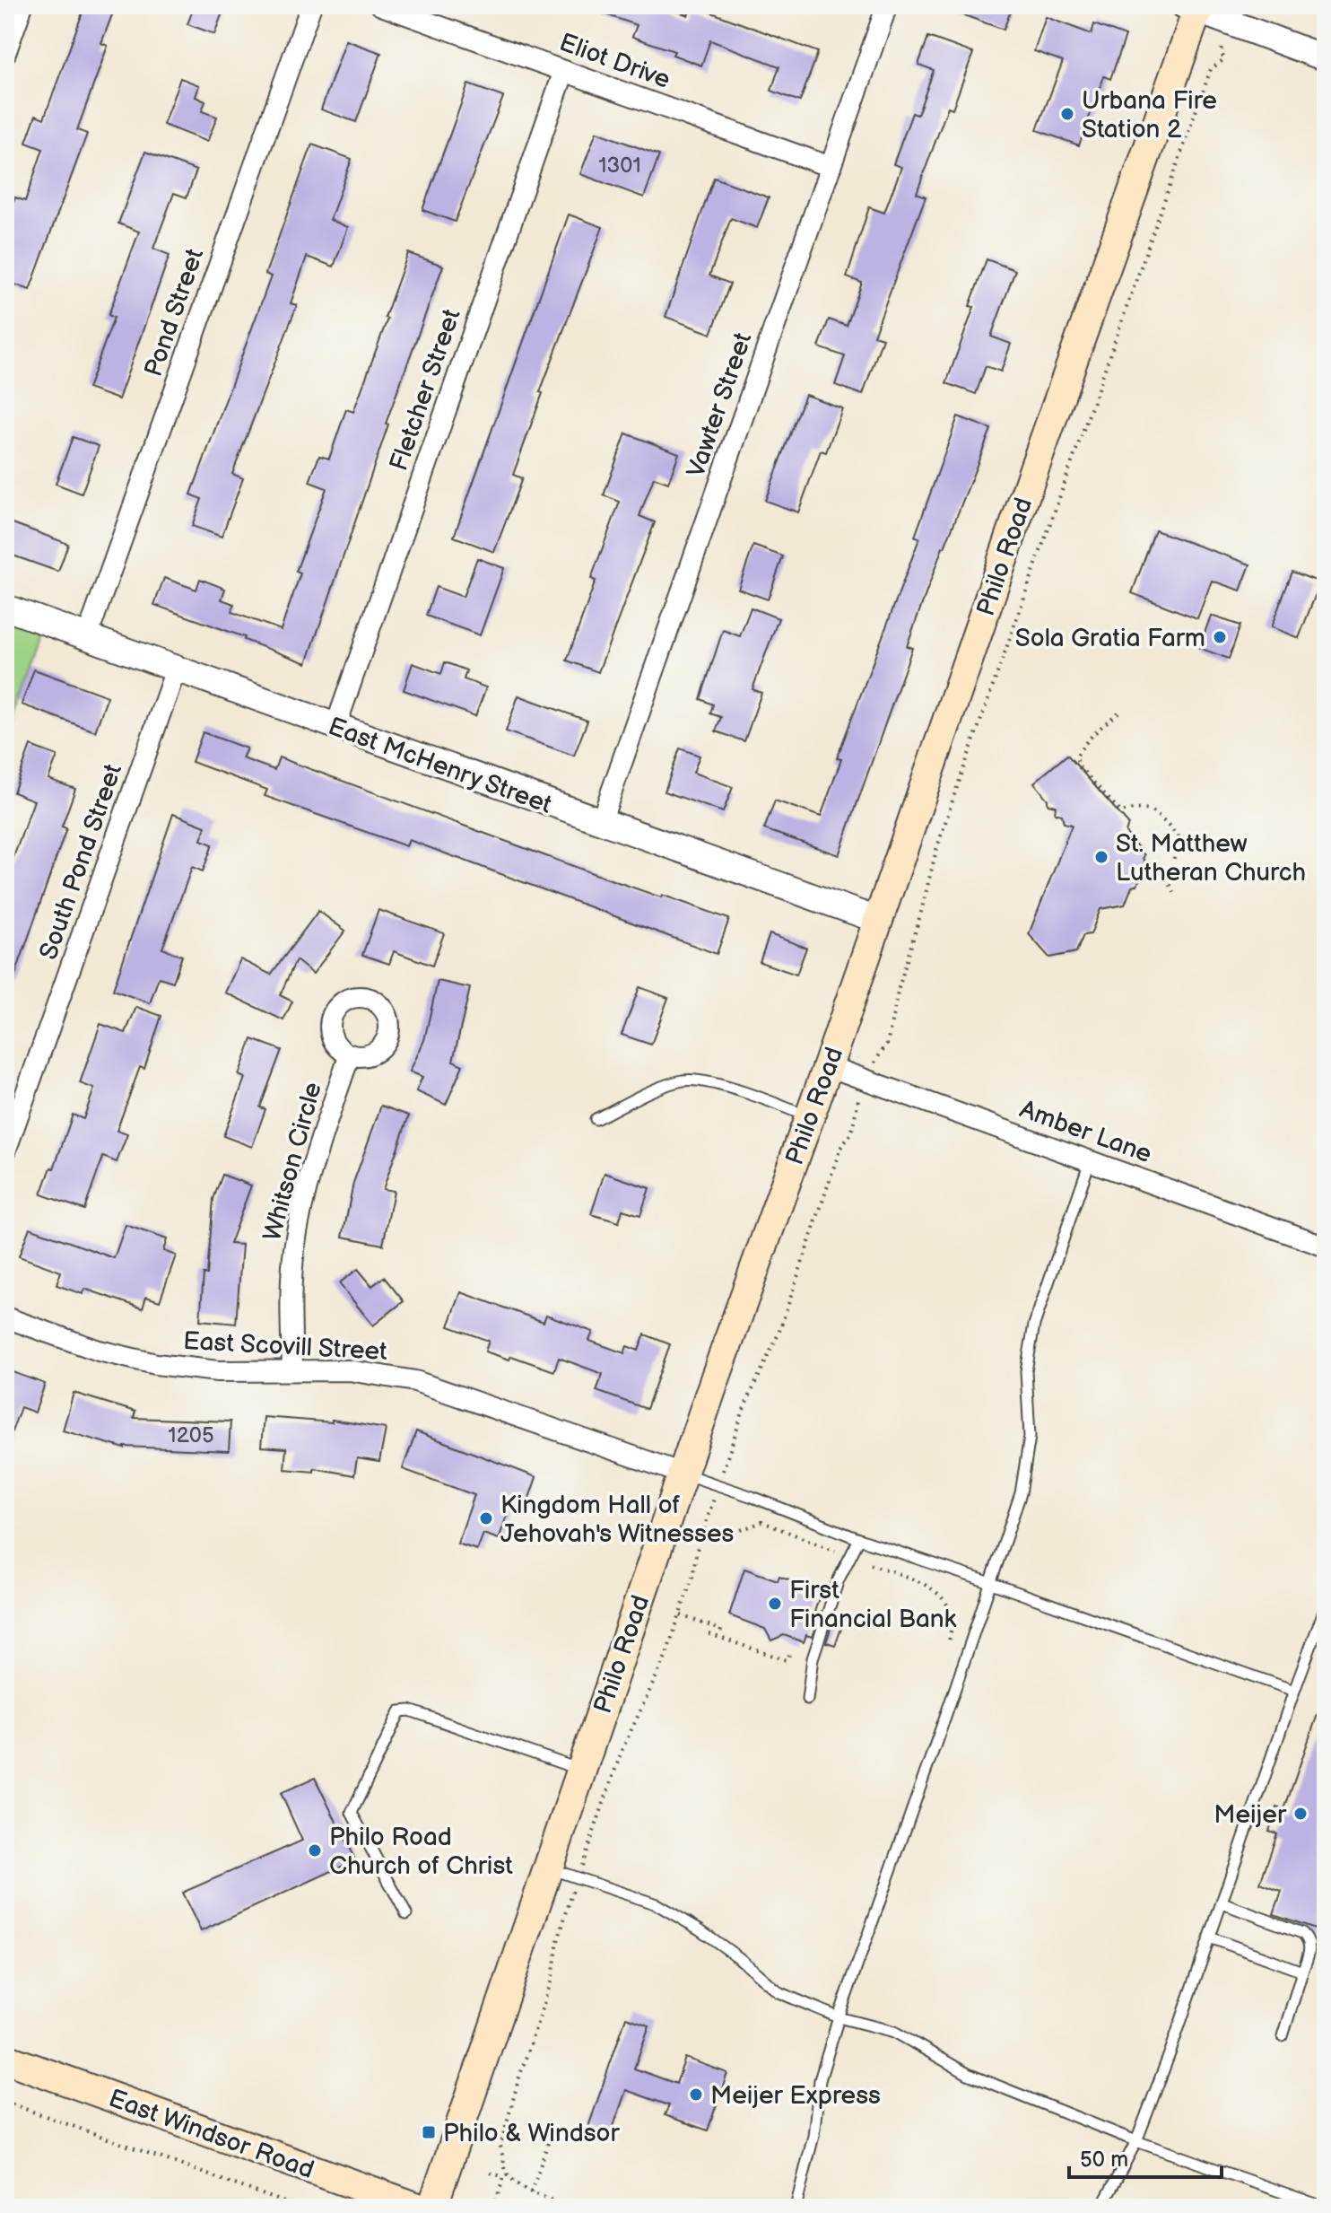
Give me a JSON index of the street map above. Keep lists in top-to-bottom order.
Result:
{
  "streets": {
    "main road": ["Philo Road", "East Windsor Road"],
    "street": [
      "Eliot Drive",
      "Pond Street",
      "Fletcher Street",
      "Vawter Street",
      "East McHenry Street",
      "South Pond Street",
      "Amber Lane",
      "Whitson Circle",
      "East Scovill Street"
    ]
  },
  "crossings": [
    ["Eliot Drive", "Fletcher Street"],
    ["Eliot Drive", "Vawter Street"],
    ["Pond Street", "East McHenry Street"],
    ["Fletcher Street", "East McHenry Street"],
    ["Vawter Street", "East McHenry Street"],
    ["Philo Road", "East McHenry Street"],
    ["Philo Road", "Amber Lane"],
    ["Philo Road", "East Scovill Street"],
    ["East McHenry Street", "South Pond Street"],
    ["Whitson Circle", "East Scovill Street"]
  ],
  "places": {
    "other": [
      "Urbana Fire Station 2",
      "Sola Gratia Farm",
      "St. Matthew Lutheran Church",
      "Kingdom Hall of Jehovah's Witnesses",
      "First Financial Bank",
      "Meijer",
      "Philo Road Church of Christ",
      "Meijer Express"
    ],
    "transit": ["Philo & Windsor"]
  },
  "house_numbers": ["1301", "1205"],
  "scale_bar": "50 m"
}
